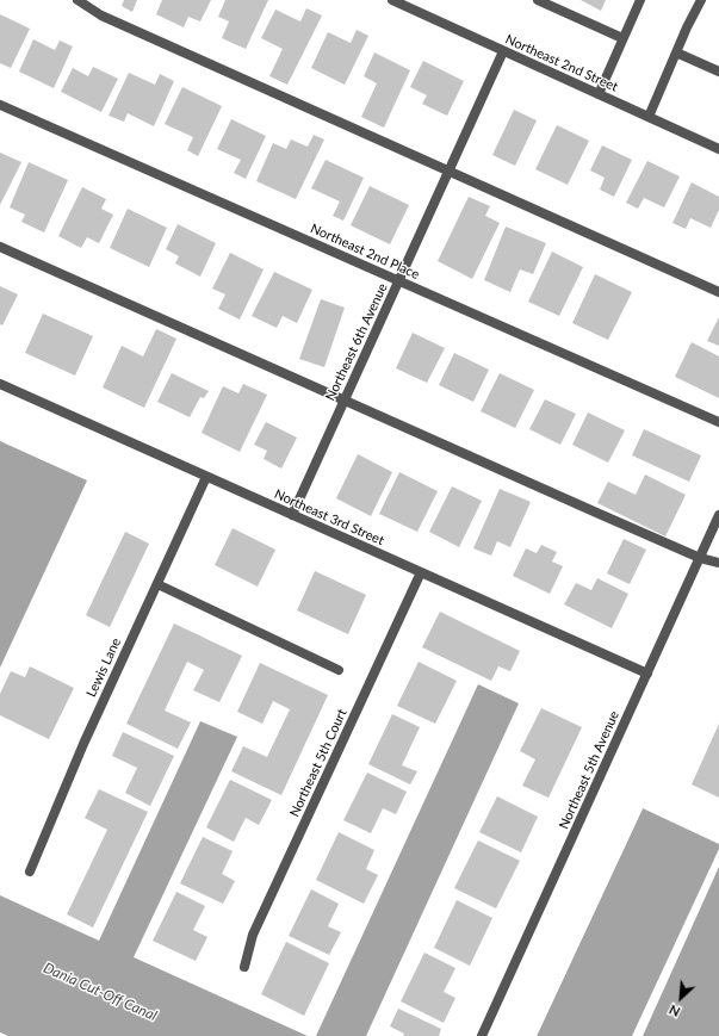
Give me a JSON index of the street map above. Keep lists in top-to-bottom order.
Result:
{
  "streets": {
    "street": [
      "Northeast 2nd Street",
      "Northeast 2nd Place",
      "Northeast 6th Avenue",
      "Northeast 3rd Street",
      "Lewis Lane",
      "Northeast 5th Court",
      "Northeast 5th Avenue"
    ]
  },
  "crossings": [
    ["Northeast 2nd Street", "Northeast 6th Avenue"],
    ["Northeast 2nd Place", "Northeast 6th Avenue"],
    ["Northeast 6th Avenue", "Northeast 3rd Street"],
    ["Northeast 3rd Street", "Lewis Lane"],
    ["Northeast 3rd Street", "Northeast 5th Court"],
    ["Northeast 3rd Street", "Northeast 5th Avenue"]
  ],
  "water": ["Dania Cut-Off Canal"],
  "north": "bottom left"
}
